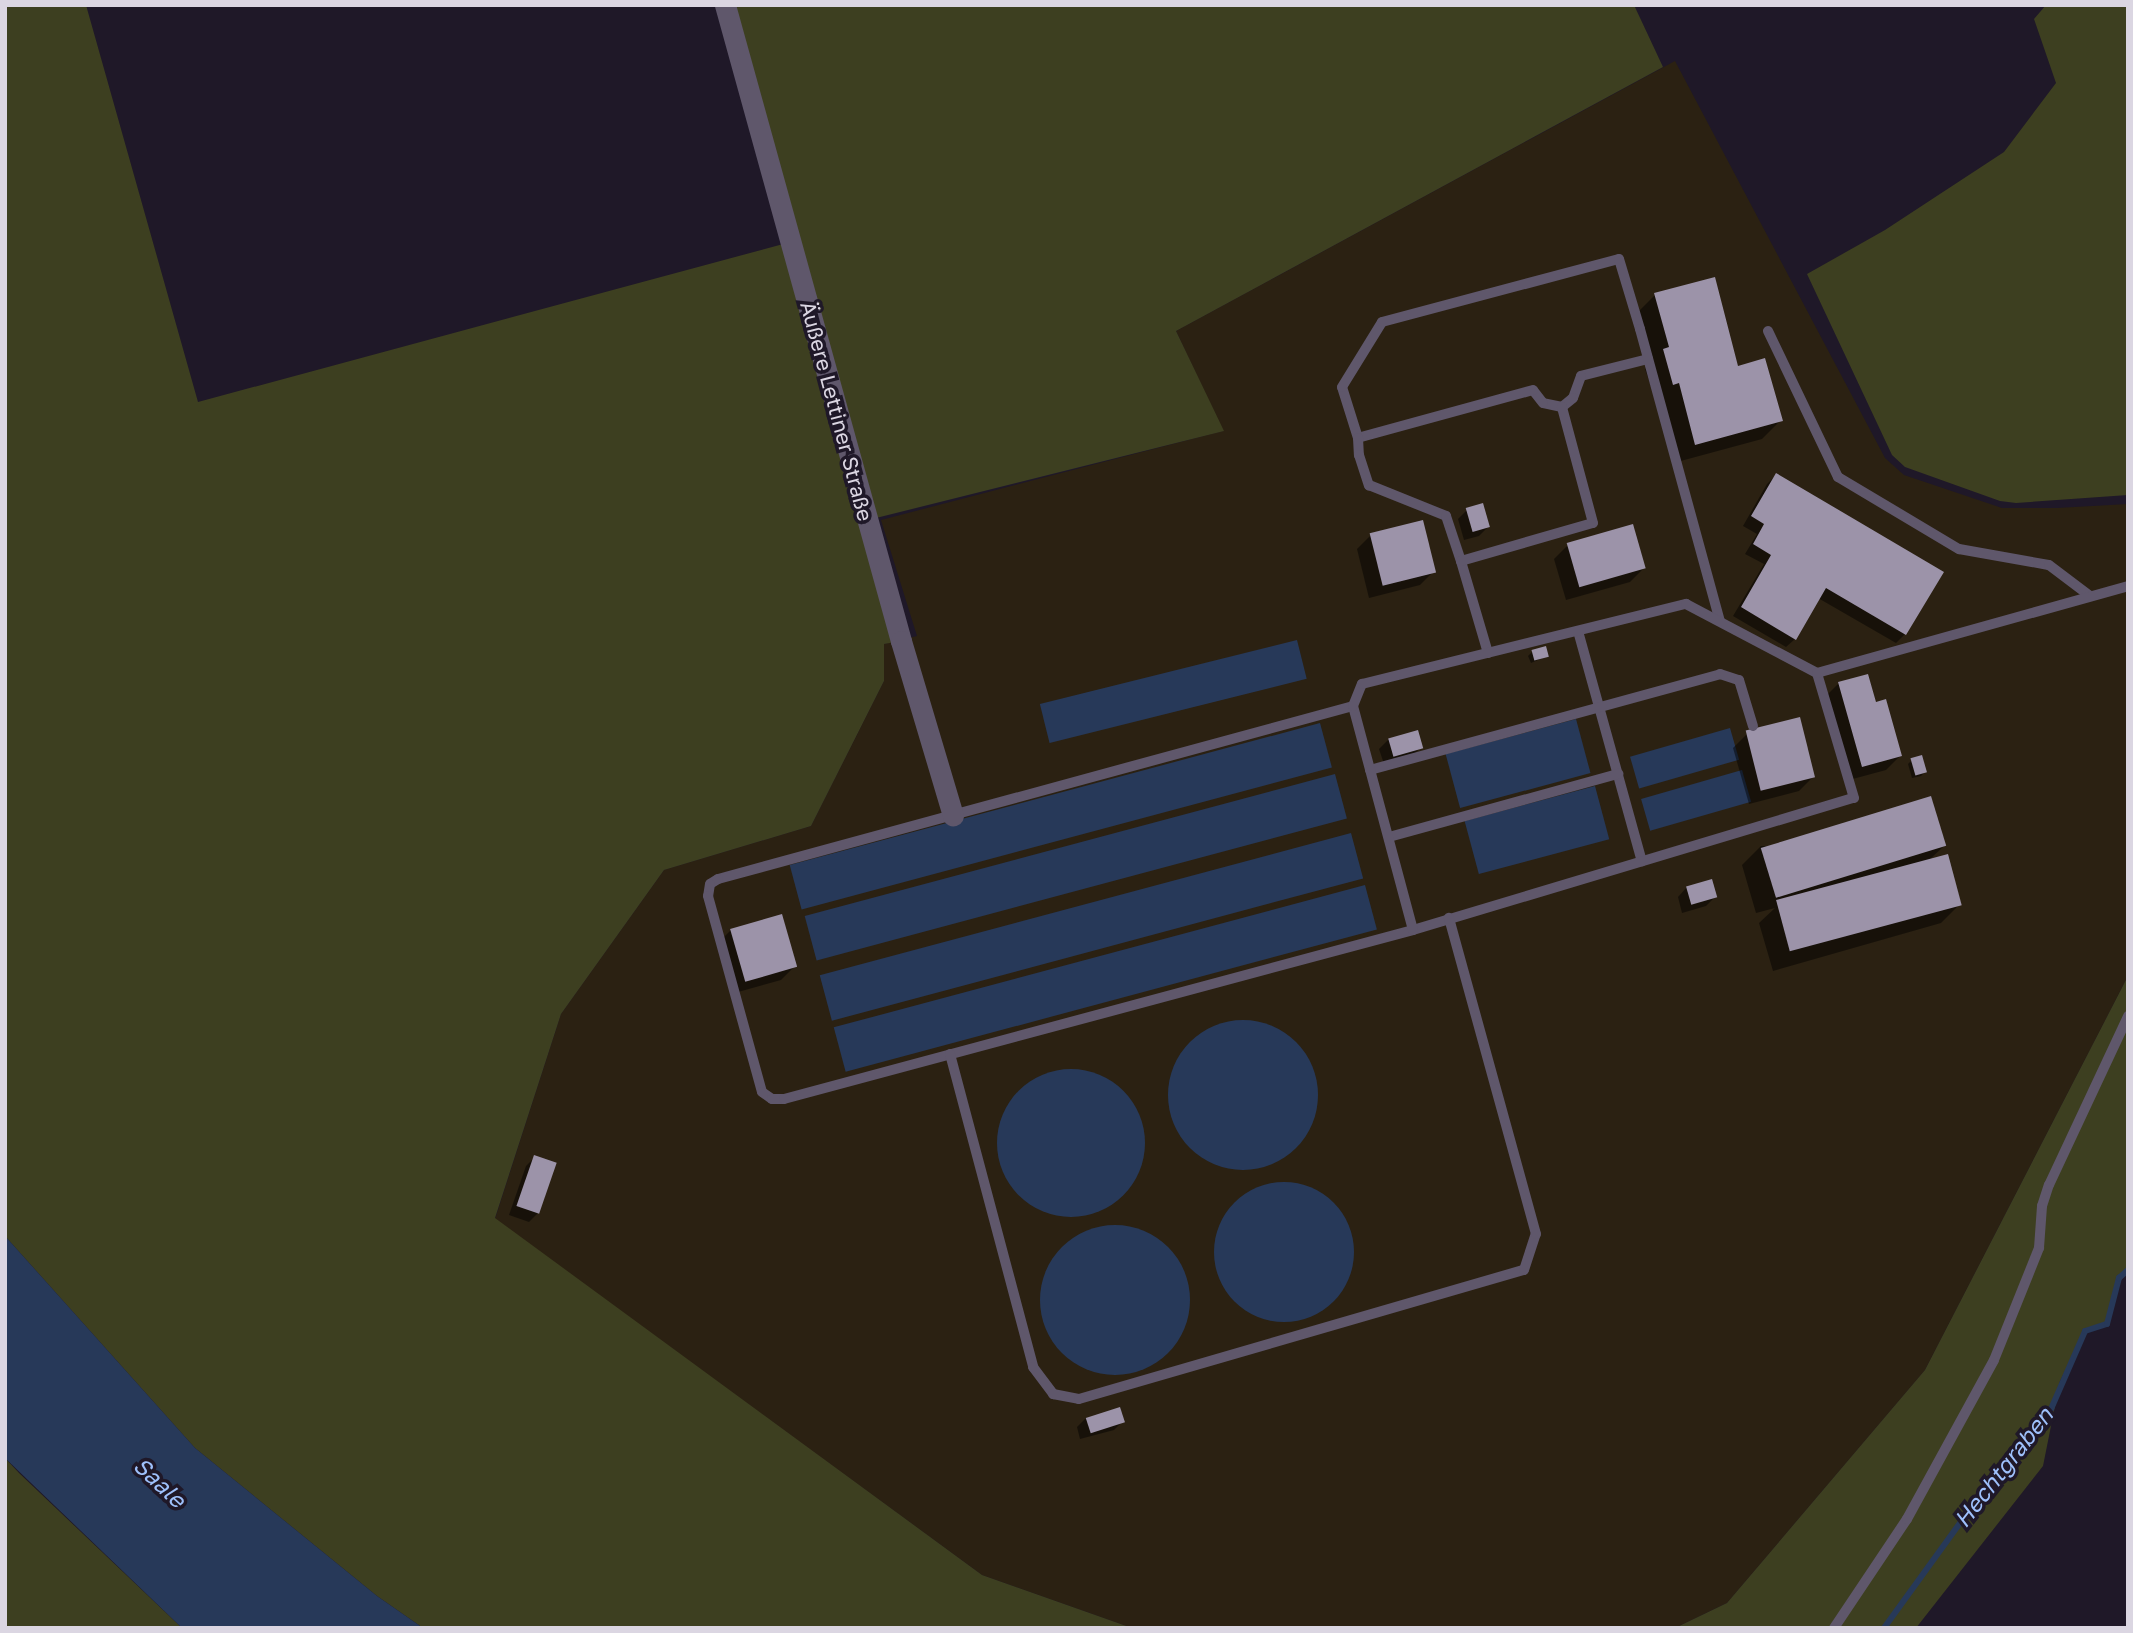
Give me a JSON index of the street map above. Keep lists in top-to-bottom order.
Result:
{
  "streets": {
    "street": ["Äußere Lettiner Straße"]
  },
  "water": ["Hechtgraben", "Saale"]
}
